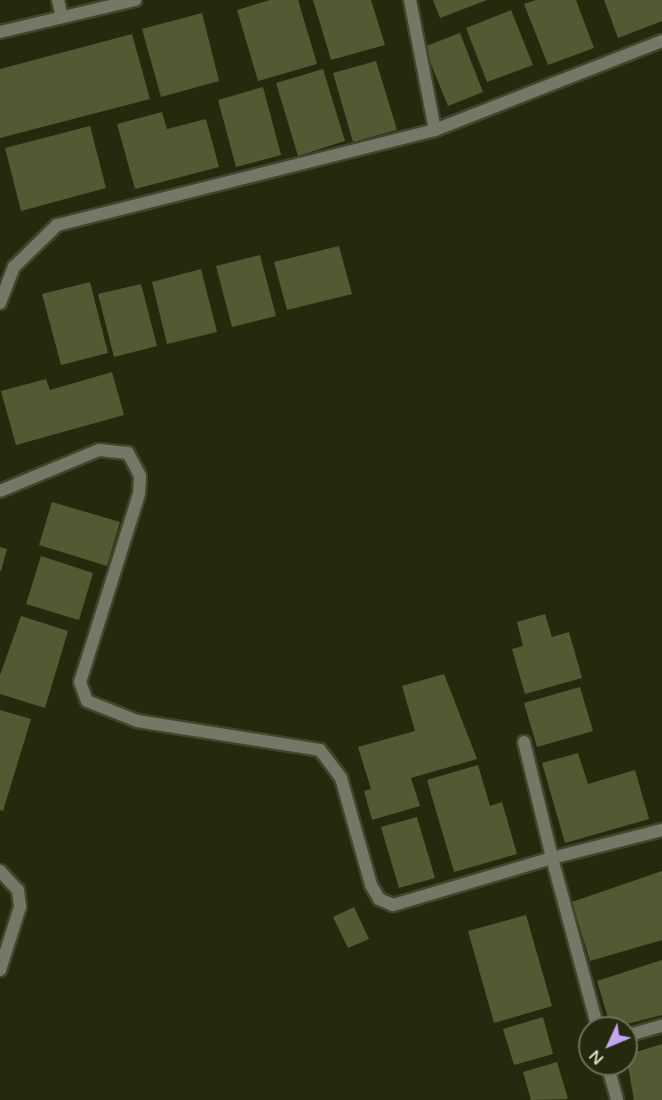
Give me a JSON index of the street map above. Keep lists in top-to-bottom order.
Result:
{
  "north": "bottom left"
}
